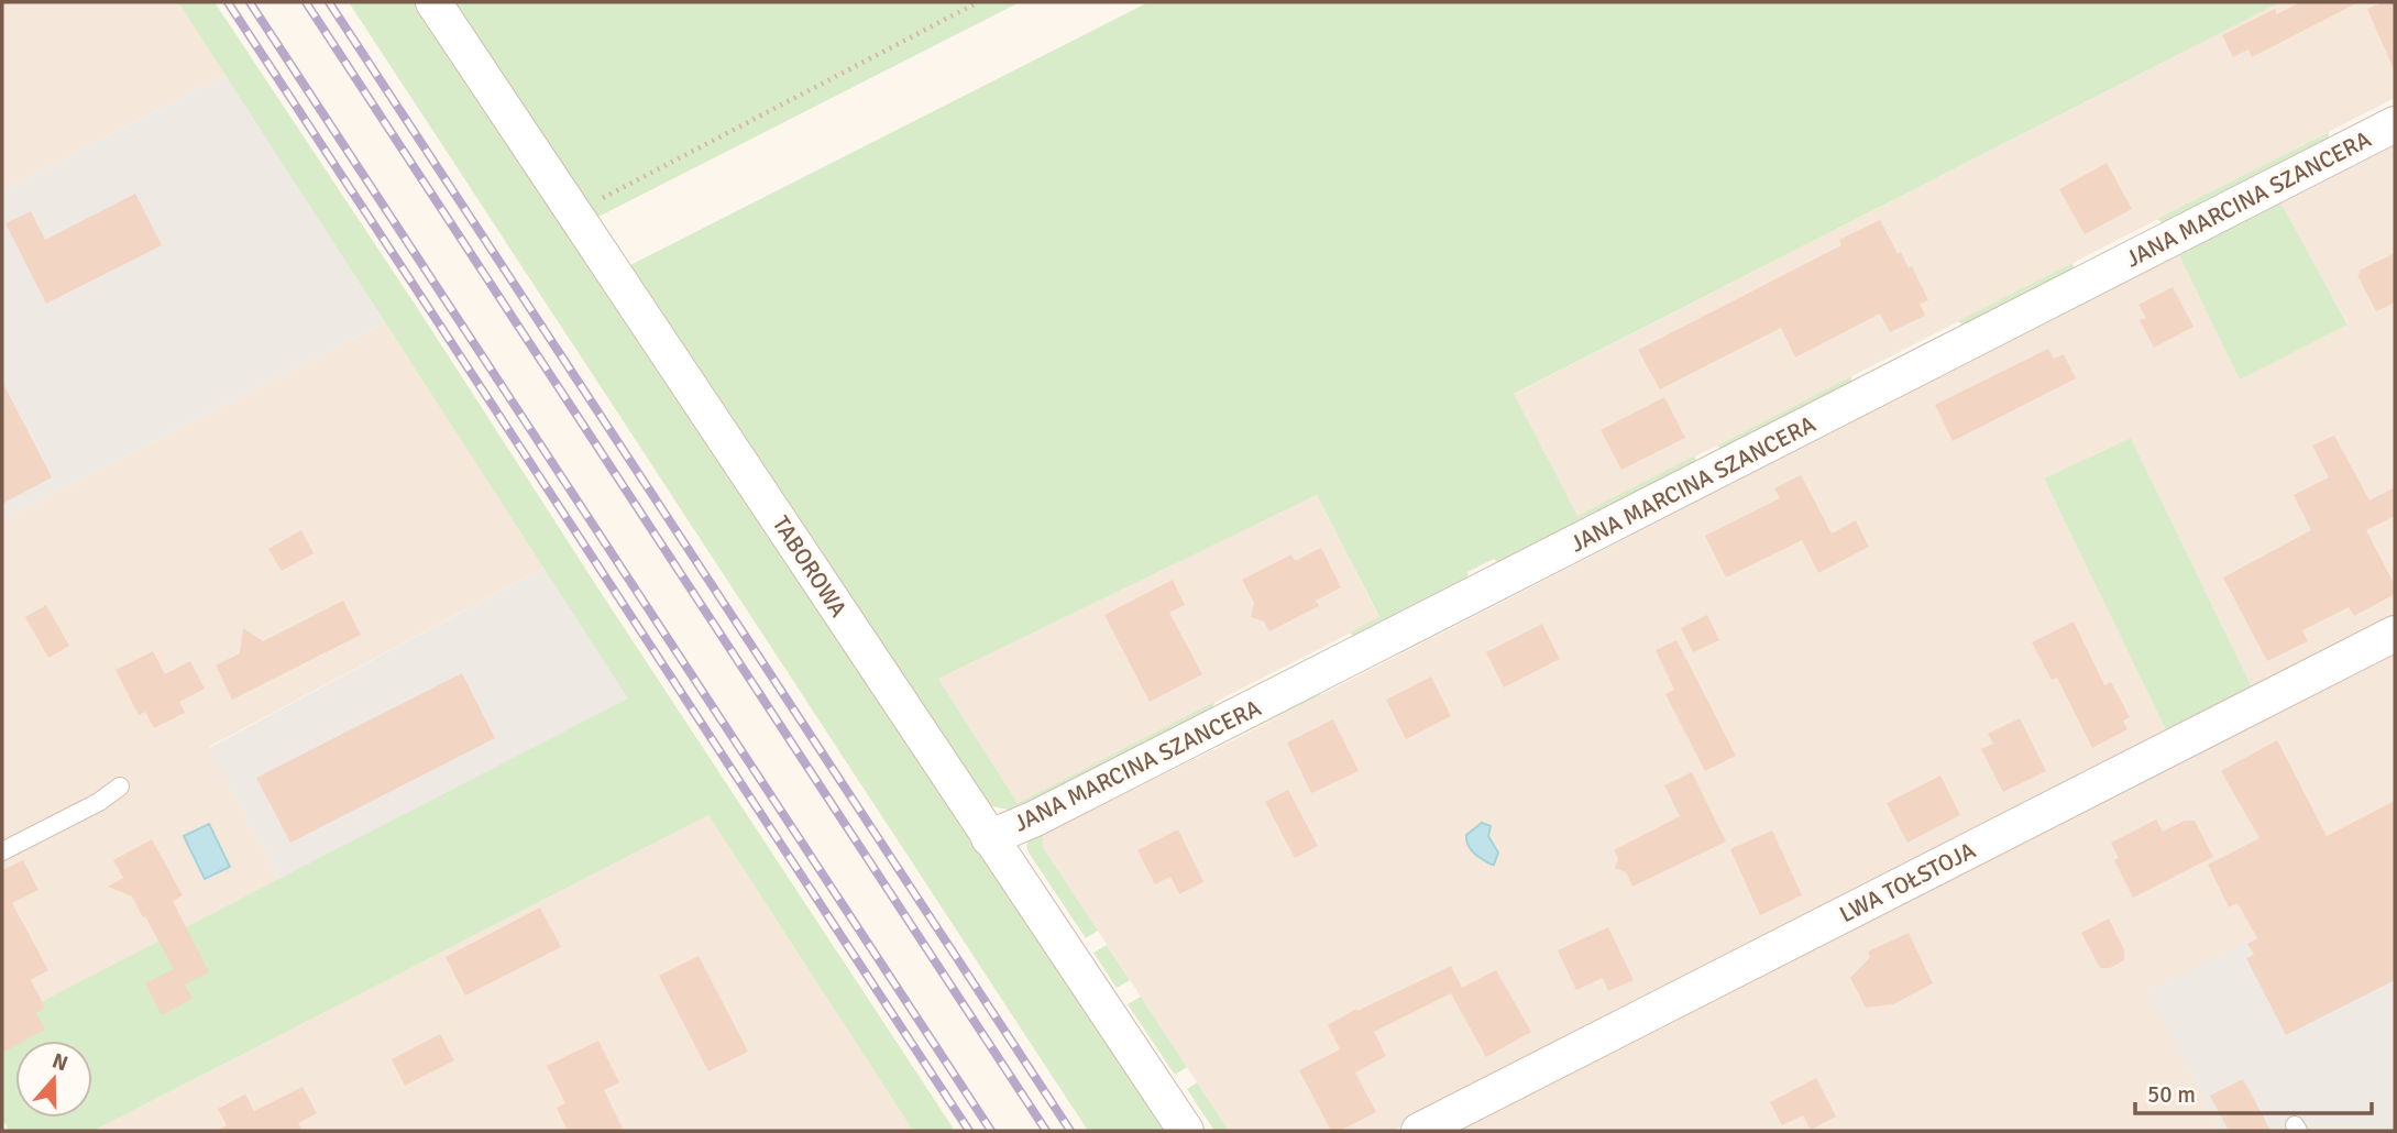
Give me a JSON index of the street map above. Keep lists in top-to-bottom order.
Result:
{
  "streets": {
    "street": ["JANA MARCINA SZANCERA", "TABOROWA", "LWA TOŁSTOJA"]
  },
  "crossings": [
    ["JANA MARCINA SZANCERA", "TABOROWA"]
  ],
  "scale_bar": "50 m",
  "north": "top"
}
